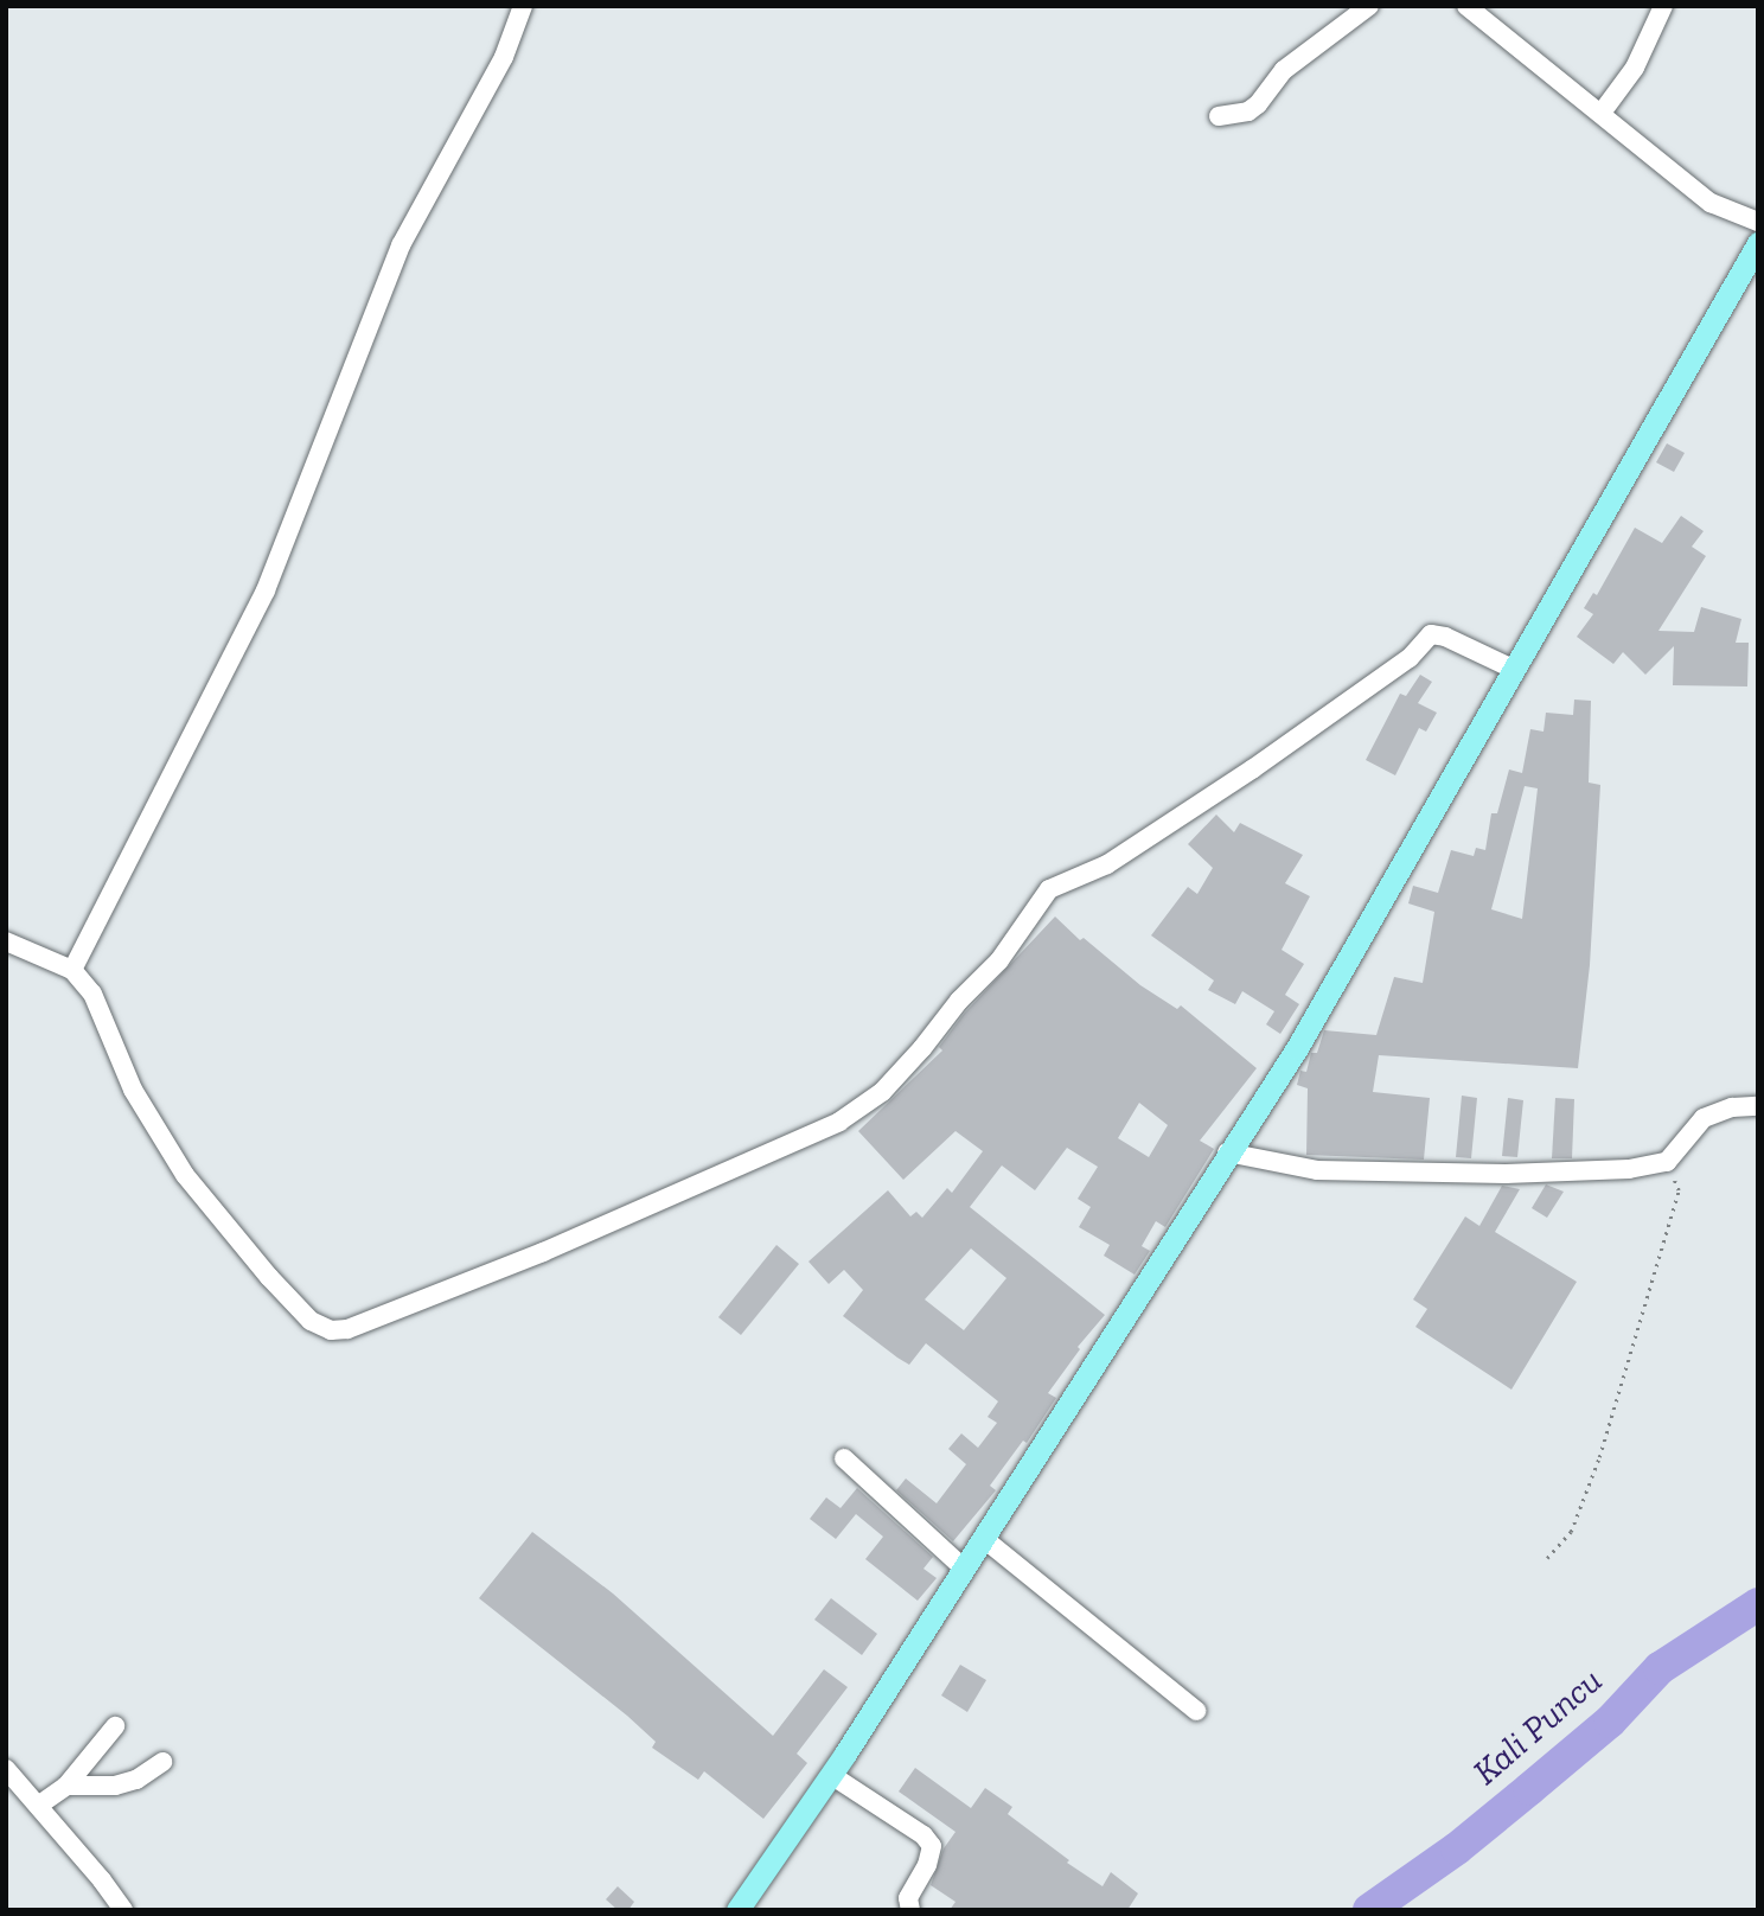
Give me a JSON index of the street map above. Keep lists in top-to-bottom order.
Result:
{
  "water": ["Kali Puncu"]
}
